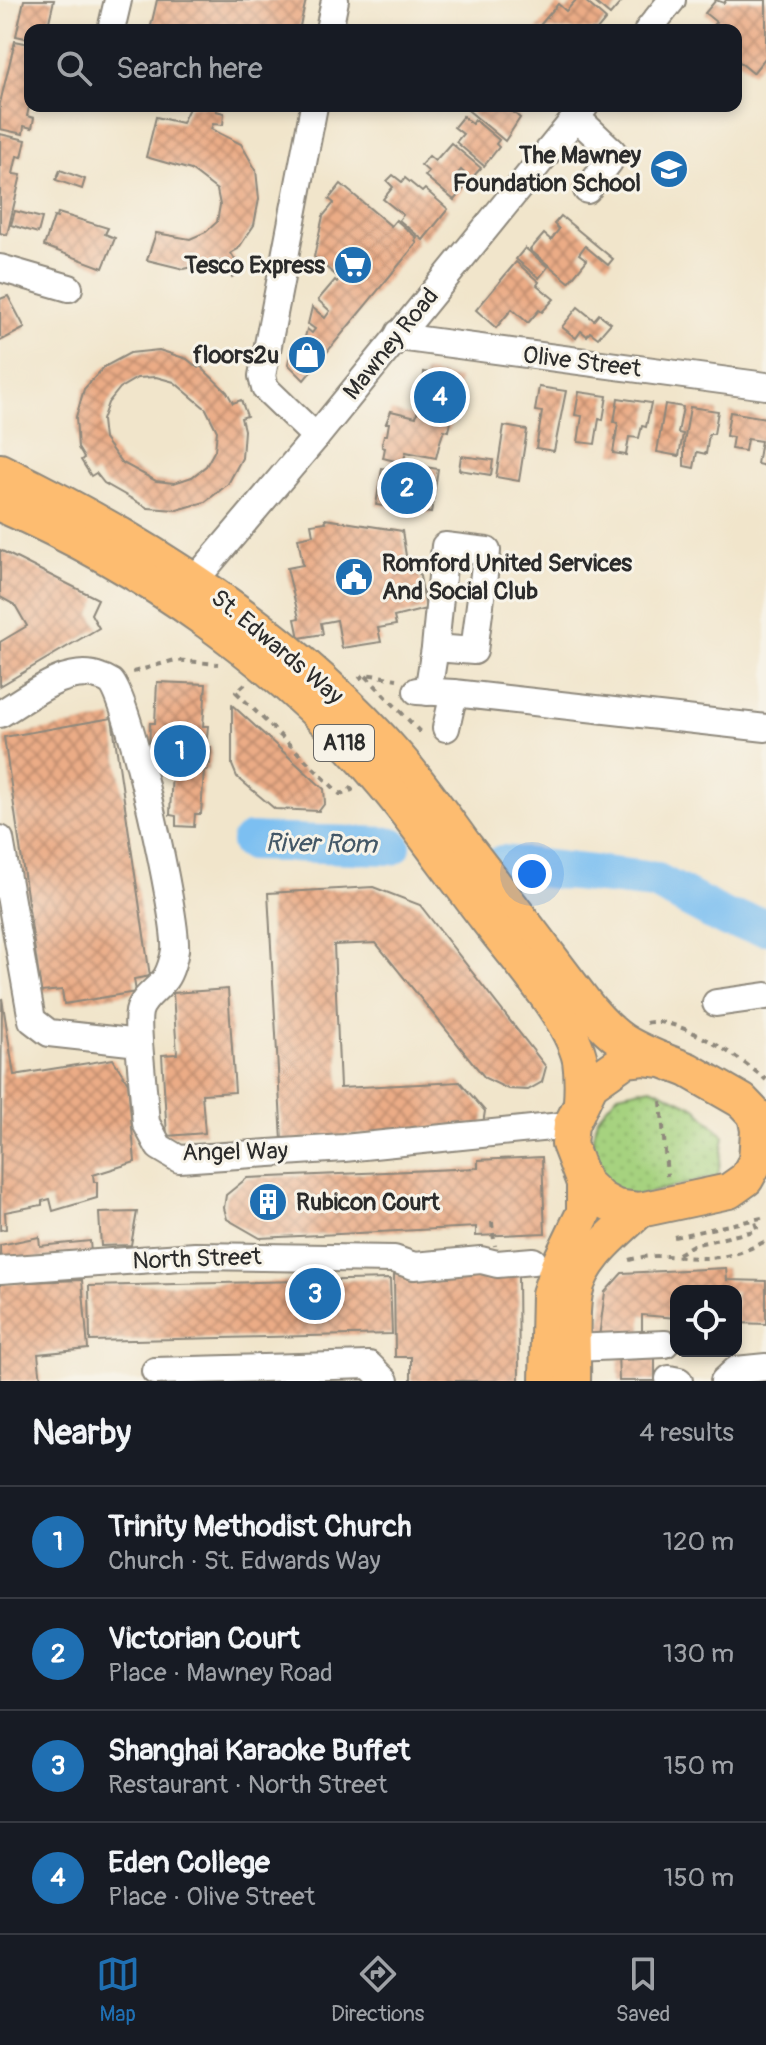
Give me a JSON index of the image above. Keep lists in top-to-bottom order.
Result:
{
  "streets": {
    "main road": ["St. Edwards Way", "A118"],
    "street": [
      "Mawney Road",
      "Olive Street",
      "Angel Way",
      "North Street"
    ]
  },
  "crossings": [
    ["Mawney Road", "Olive Street"],
    ["Mawney Road", "St. Edwards Way"],
    ["St. Edwards Way", "A118"],
    ["St. Edwards Way", "Angel Way"],
    ["A118", "Angel Way"]
  ],
  "water": ["River Rom"],
  "places": {
    "school or university": ["The Mawney Foundation School"],
    "supermarket": ["Tesco Express"],
    "shop": ["floors2u"],
    "public building": ["Romford United Services And Social Club"],
    "building": ["Rubicon Court"]
  },
  "page": {
    "search": "Search here",
    "pins": [
      "4",
      "2",
      "1",
      "3"
    ],
    "heading": ["Nearby", "4 results"],
    "list": [
      {
        "mark": "1",
        "name": "Trinity Methodist Church",
        "note": "Church · St. Edwards Way",
        "value": "120 m"
      },
      {
        "mark": "2",
        "name": "Victorian Court",
        "note": "Place · Mawney Road",
        "value": "130 m"
      },
      {
        "mark": "3",
        "name": "Shanghai Karaoke Buffet",
        "note": "Restaurant · North Street",
        "value": "150 m"
      },
      {
        "mark": "4",
        "name": "Eden College",
        "note": "Place · Olive Street",
        "value": "150 m"
      }
    ],
    "nav": ["Map", "Directions", "Saved"]
  }
}
